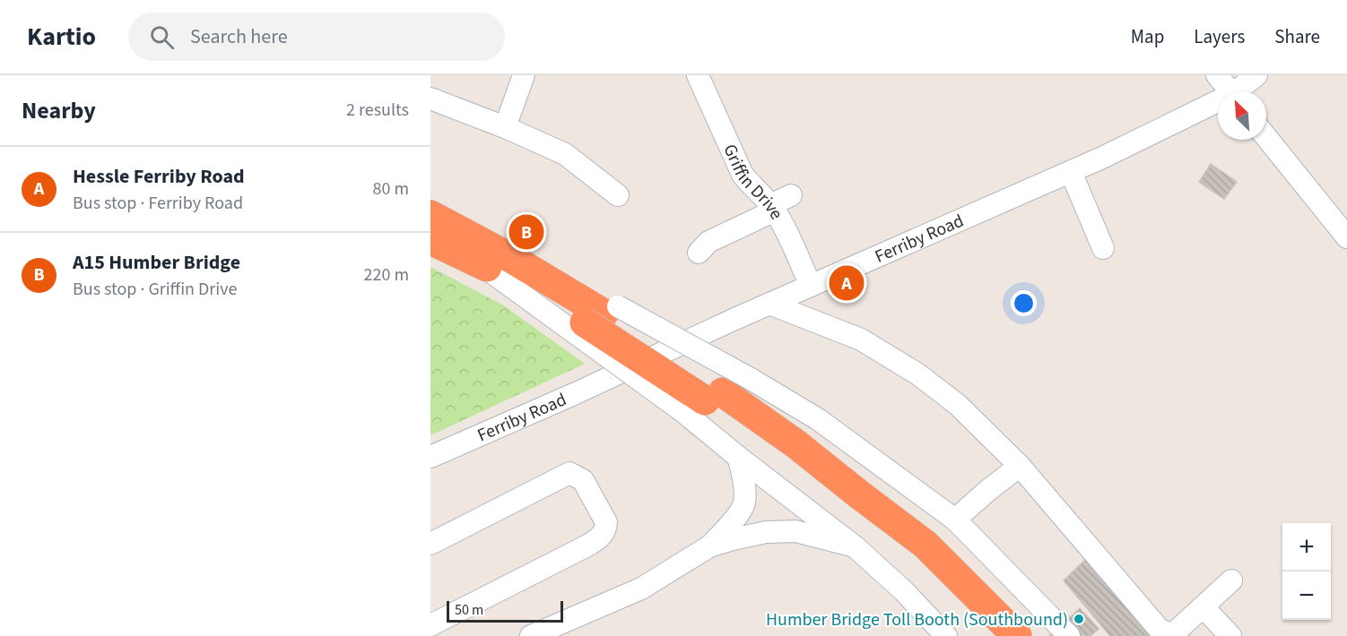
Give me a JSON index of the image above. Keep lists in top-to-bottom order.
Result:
{
  "streets": {
    "street": ["Griffin Drive", "Ferriby Road"]
  },
  "crossings": [
    ["Griffin Drive", "Ferriby Road"]
  ],
  "places": ["Humber Bridge Toll Booth (Southbound)"],
  "scale_bar": "50 m",
  "north": "top left",
  "page": {
    "header": "Kartio",
    "search": "Search here",
    "nav": ["Map", "Layers", "Share"],
    "heading": ["Nearby", "2 results"],
    "list": [
      {
        "mark": "A",
        "name": "Hessle Ferriby Road",
        "note": "Bus stop · Ferriby Road",
        "value": "80 m"
      },
      {
        "mark": "B",
        "name": "A15 Humber Bridge",
        "note": "Bus stop · Griffin Drive",
        "value": "220 m"
      }
    ],
    "pins": ["B", "A"],
    "map_buttons": ["+", "−"],
    "scale": "50 m"
  }
}
